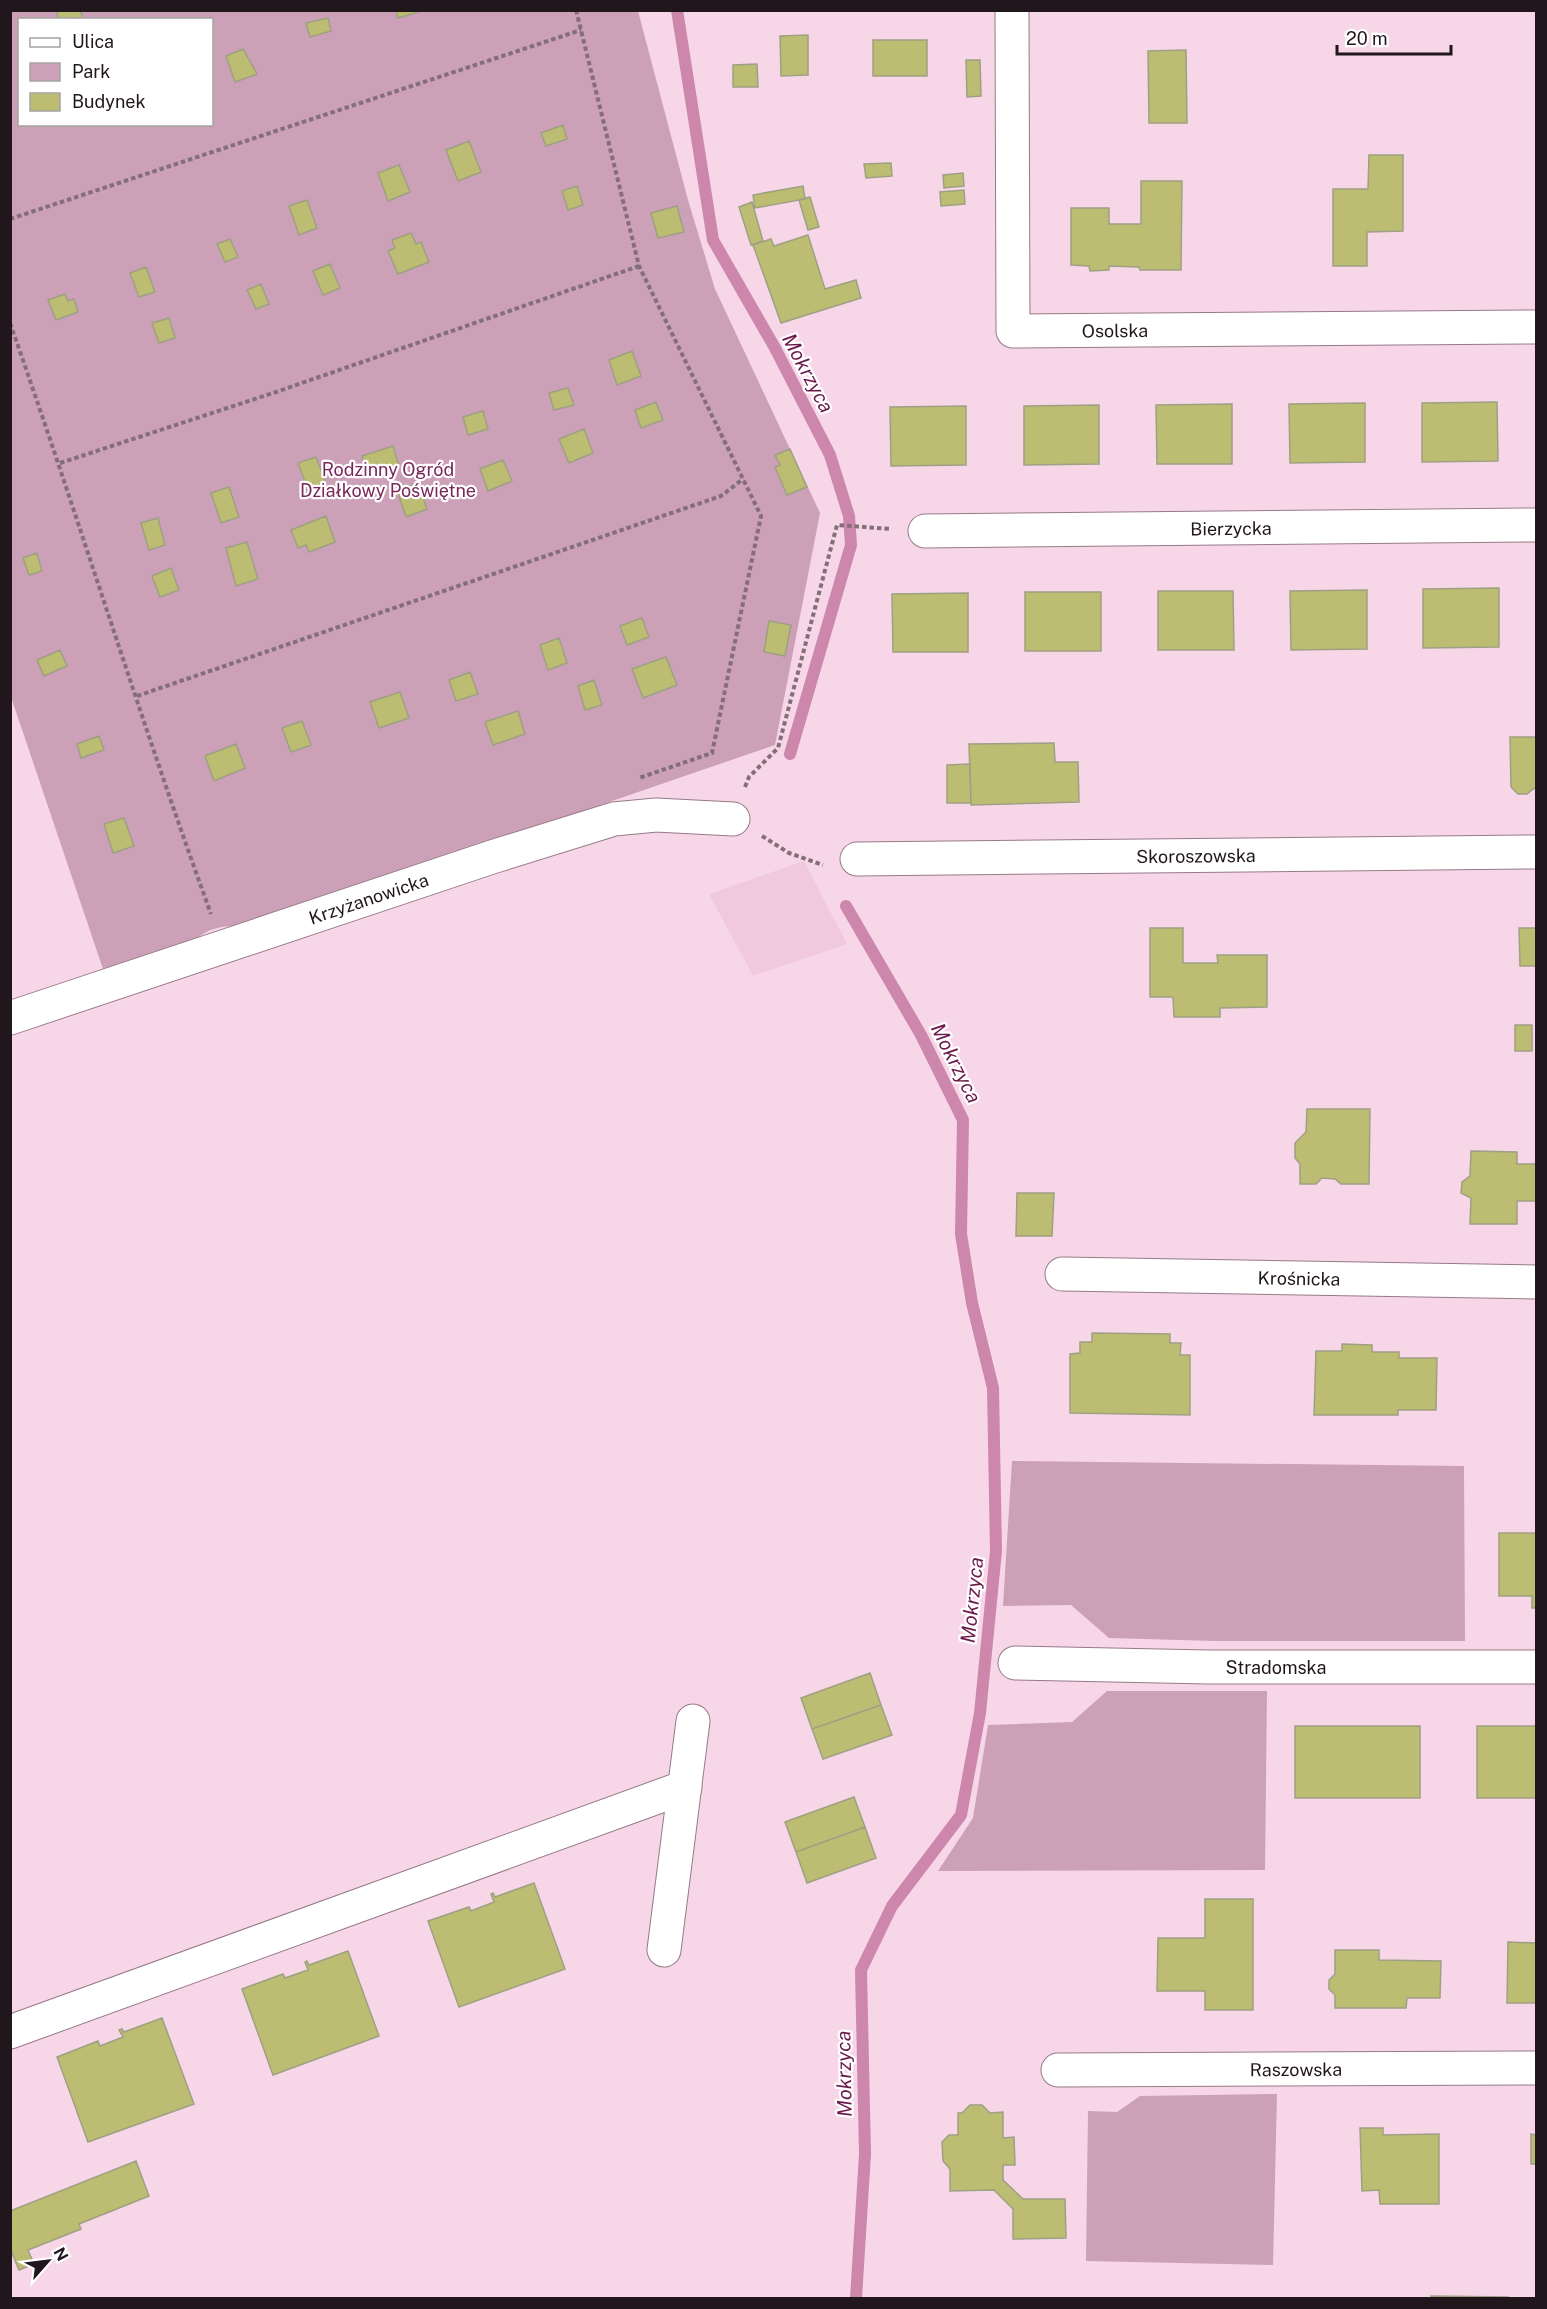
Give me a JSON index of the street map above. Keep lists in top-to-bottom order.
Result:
{
  "streets": {
    "street": [
      "Osolska",
      "Bierzycka",
      "Skoroszowska",
      "Krzyżanowicka",
      "Krośnicka",
      "Stradomska",
      "Raszowska"
    ]
  },
  "water": ["Mokrzyca"],
  "parks": ["Rodzinny Ogród Działkowy Poświętne"],
  "legend": ["Ulica", "Park", "Budynek"],
  "scale_bar": "20 m",
  "north": "top right"
}
